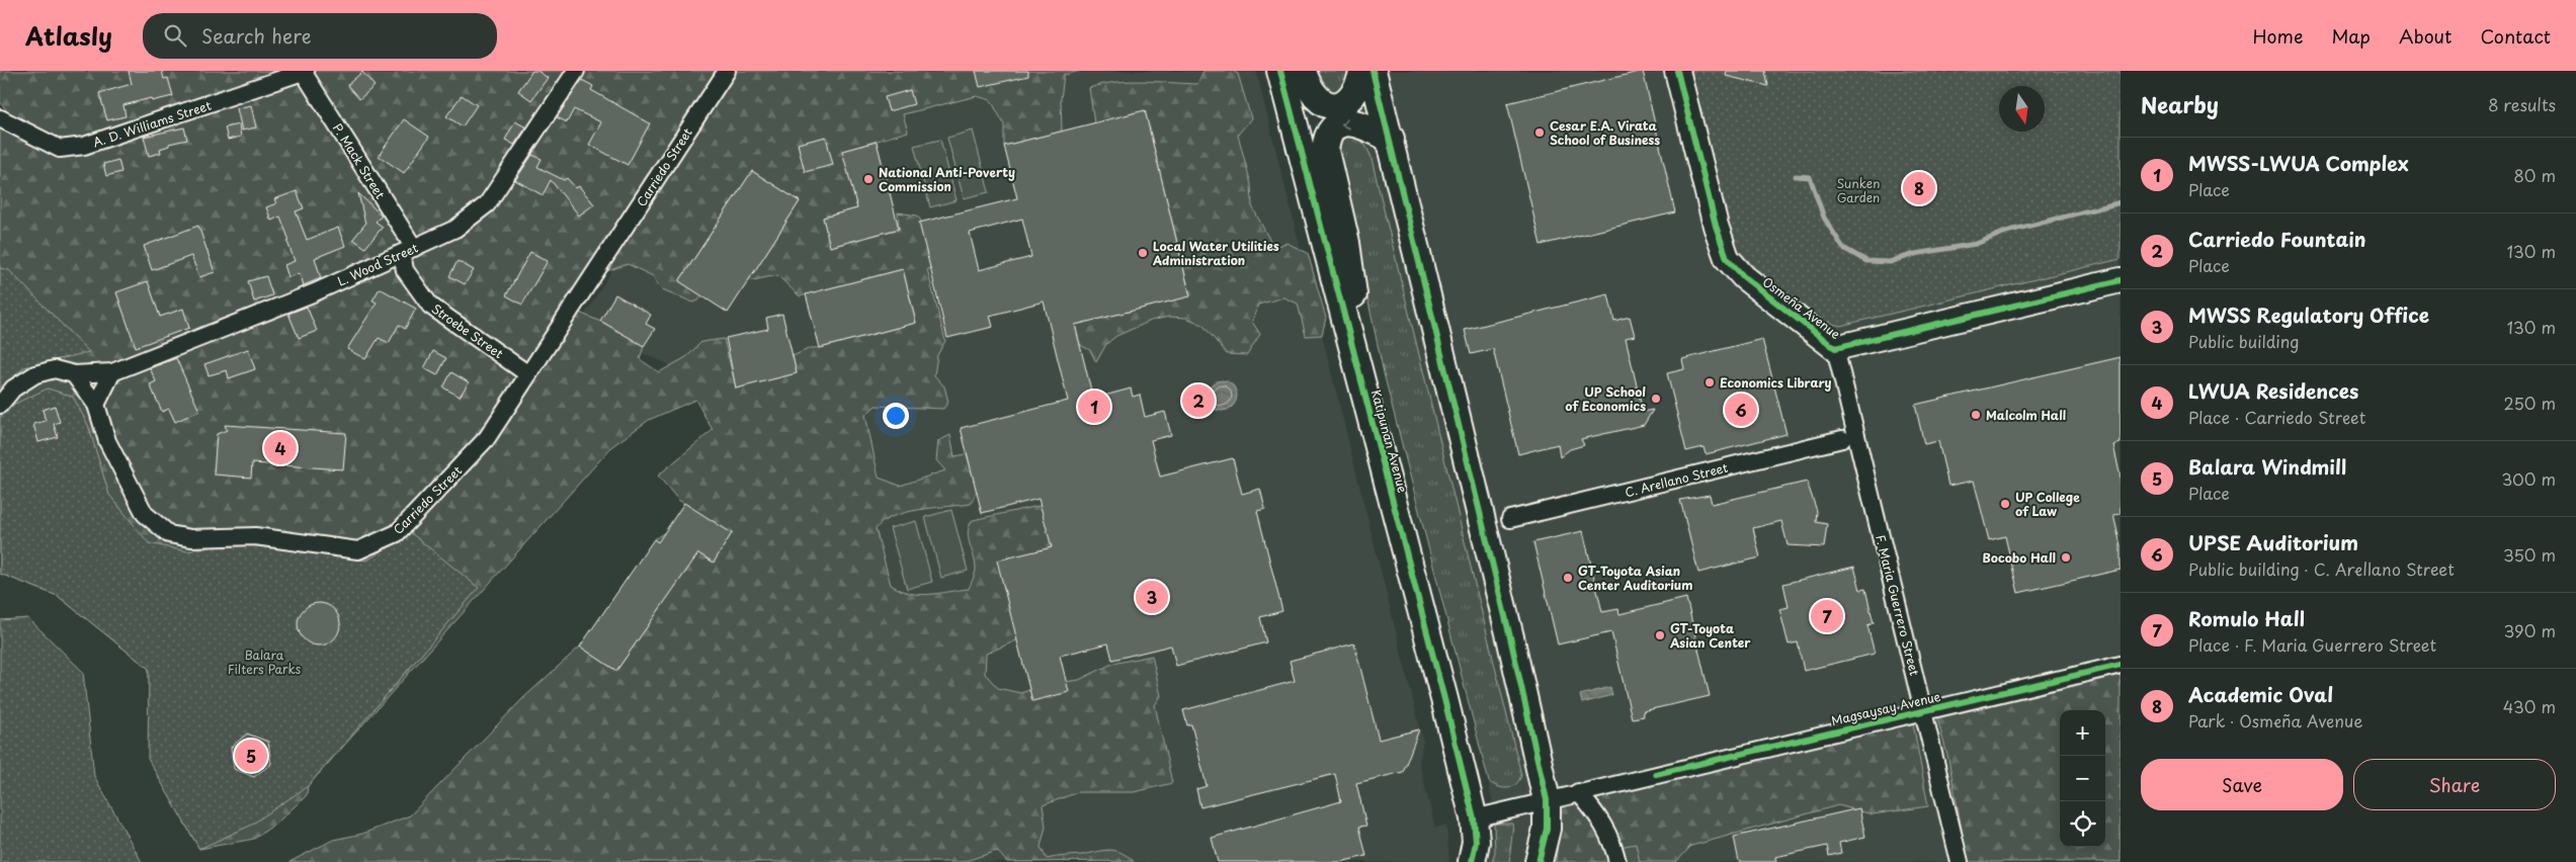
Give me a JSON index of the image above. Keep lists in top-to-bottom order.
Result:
{
  "streets": {
    "main road": ["Katipunan Avenue"],
    "street": [
      "A. D. Williams Street",
      "P. Mack Street",
      "Carriedo Street",
      "L. Wood Street",
      "Osmeña Avenue",
      "Stroebe Street",
      "C. Arellano Street",
      "F. Maria Guerrero Street",
      "Magsaysay Avenue"
    ]
  },
  "crossings": [
    ["A. D. Williams Street", "P. Mack Street"],
    ["P. Mack Street", "L. Wood Street"],
    ["P. Mack Street", "Stroebe Street"],
    ["Carriedo Street", "L. Wood Street"],
    ["Carriedo Street", "Stroebe Street"],
    ["L. Wood Street", "Stroebe Street"],
    ["Osmeña Avenue", "F. Maria Guerrero Street"],
    ["Katipunan Avenue", "Magsaysay Avenue"],
    ["F. Maria Guerrero Street", "Magsaysay Avenue"]
  ],
  "parks": ["Sunken Garden", "Balara Filters Parks"],
  "places": [
    "Cesar E.A. Virata School of Business",
    "National Anti-Poverty Commission",
    "Local Water Utilities Administration",
    "Economics Library",
    "UP School of Economics",
    "Malcolm Hall",
    "UP College of Law",
    "Bocobo Hall",
    "GT-Toyota Asian Center Auditorium",
    "GT-Toyota Asian Center"
  ],
  "north": "bottom",
  "page": {
    "header": "Atlasly",
    "search": "Search here",
    "nav": [
      "Home",
      "Map",
      "About",
      "Contact"
    ],
    "heading": ["Nearby", "8 results"],
    "list": [
      {
        "mark": "1",
        "name": "MWSS-LWUA Complex",
        "note": "Place",
        "value": "80 m"
      },
      {
        "mark": "2",
        "name": "Carriedo Fountain",
        "note": "Place",
        "value": "130 m"
      },
      {
        "mark": "3",
        "name": "MWSS Regulatory Office",
        "note": "Public building",
        "value": "130 m"
      },
      {
        "mark": "4",
        "name": "LWUA Residences",
        "note": "Place · Carriedo Street",
        "value": "250 m"
      },
      {
        "mark": "5",
        "name": "Balara Windmill",
        "note": "Place",
        "value": "300 m"
      },
      {
        "mark": "6",
        "name": "UPSE Auditorium",
        "note": "Public building · C. Arellano Street",
        "value": "350 m"
      },
      {
        "mark": "7",
        "name": "Romulo Hall",
        "note": "Place · F. Maria Guerrero Street",
        "value": "390 m"
      },
      {
        "mark": "8",
        "name": "Academic Oval",
        "note": "Park · Osmeña Avenue",
        "value": "430 m"
      }
    ],
    "pins": [
      "8",
      "2",
      "1",
      "6",
      "4",
      "3",
      "7",
      "5"
    ],
    "map_buttons": ["+", "−"],
    "buttons": ["Save", "Share"]
  }
}
